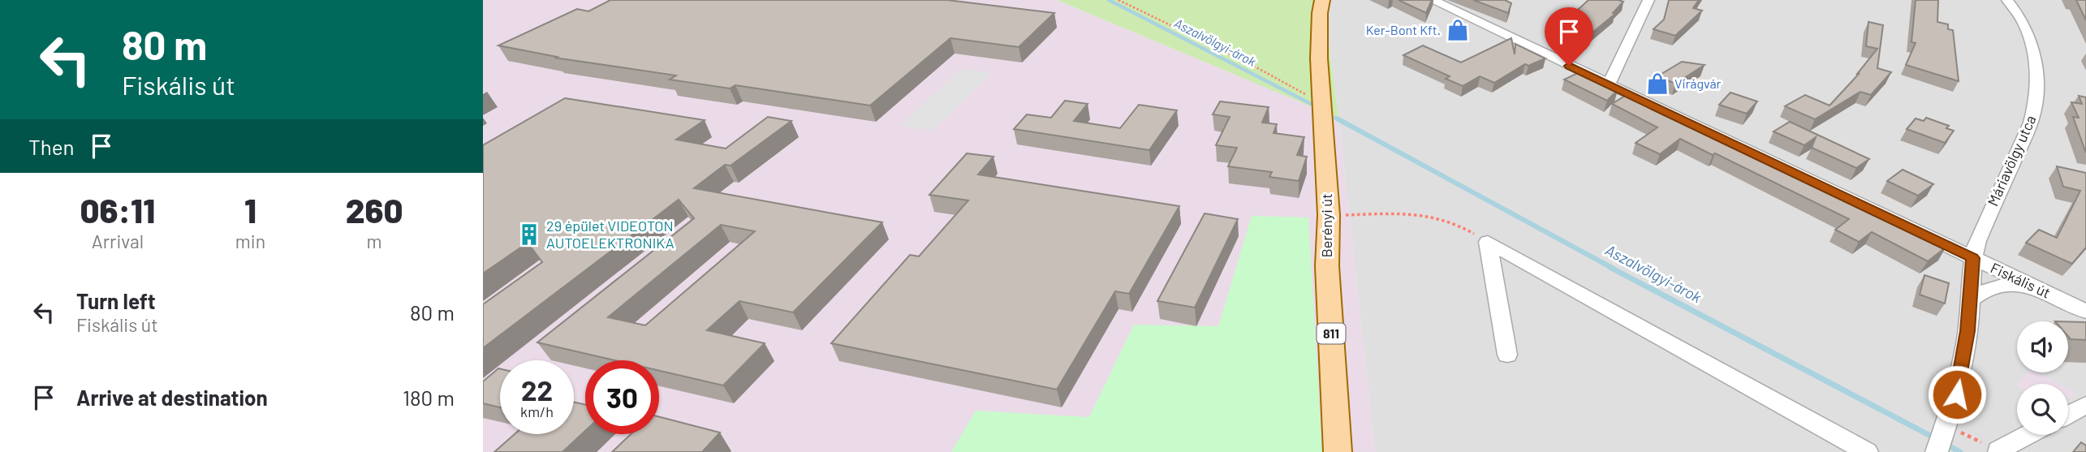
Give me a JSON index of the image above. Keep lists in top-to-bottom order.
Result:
{
  "streets": {
    "main road": ["Berényi út", "811"],
    "street": ["Máriavölgy utca", "Fiskális út"]
  },
  "crossings": [
    ["Máriavölgy utca", "Fiskális út"]
  ],
  "water": ["Aszalvölgyi-árok"],
  "places": {
    "shop": ["Ker-Bont Kft.", "Virágvár"],
    "building": ["29 épület VIDEOTON AUTOELEKTRONIKA"]
  },
  "page": {
    "turn": ["80 m", "Fiskális út"],
    "then": "Then",
    "eta": [
      "06:11",
      "Arrival",
      "1",
      "min",
      "260",
      "m"
    ],
    "list": [
      {
        "name": "Turn left",
        "note": "Fiskális út",
        "value": "80 m"
      },
      {
        "name": "Arrive at destination",
        "value": "180 m"
      }
    ],
    "speed": "22 km/h",
    "limit": "30"
  }
}
